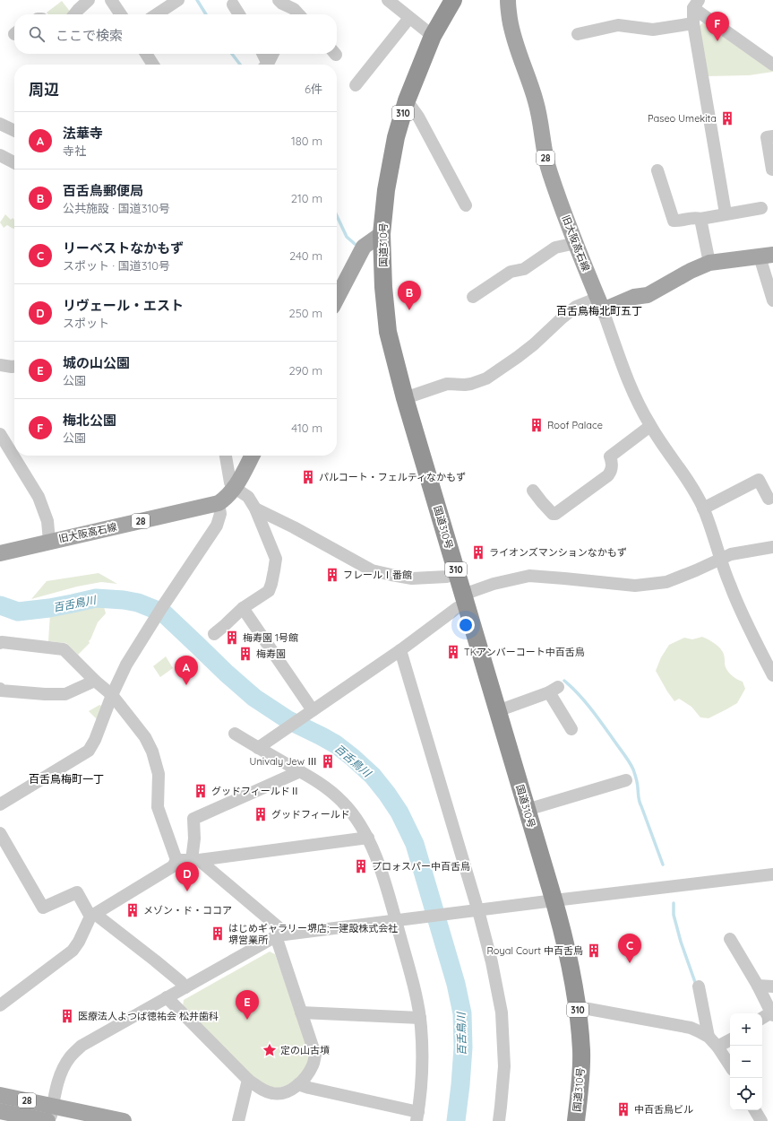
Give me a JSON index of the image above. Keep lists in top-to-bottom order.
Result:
{
  "streets": {
    "highway": ["310", "国道310号"],
    "main road": ["28", "旧大阪高石線"]
  },
  "districts": ["百舌鳥梅北町五丁", "百舌鳥梅町一丁"],
  "water": ["百舌鳥川"],
  "places": {
    "building": [
      "Paseo Umekita",
      "Roof Palace",
      "パルコート・フェルティなかもず",
      "ライオンズマンションなかもず",
      "フレールⅠ番館",
      "梅寿園 1号館",
      "TKアンバーコート中百舌鳥",
      "梅寿園",
      "Univaly Jew Ⅲ",
      "グッドフィールドⅡ",
      "グッドフィールド",
      "プロォスパー中百舌鳥",
      "メゾン・ド・ココア",
      "はじめギャラリー堺店;一建設株式会社 堺営業所",
      "Royal Court 中百舌鳥",
      "医療法人よつば徳祐会 松井歯科",
      "中百舌鳥ビル"
    ],
    "place": ["定の山古墳"]
  },
  "page": {
    "pins": [
      "F",
      "B",
      "A",
      "D",
      "C",
      "E"
    ],
    "search": "ここで検索",
    "heading": ["周辺", "6件"],
    "list": [
      {
        "mark": "A",
        "name": "法華寺",
        "note": "寺社",
        "value": "180 m"
      },
      {
        "mark": "B",
        "name": "百舌鳥郵便局",
        "note": "公共施設 · 国道310号",
        "value": "210 m"
      },
      {
        "mark": "C",
        "name": "リーベストなかもず",
        "note": "スポット · 国道310号",
        "value": "240 m"
      },
      {
        "mark": "D",
        "name": "リヴェール・エスト",
        "note": "スポット",
        "value": "250 m"
      },
      {
        "mark": "E",
        "name": "城の山公園",
        "note": "公園",
        "value": "290 m"
      },
      {
        "mark": "F",
        "name": "梅北公園",
        "note": "公園",
        "value": "410 m"
      }
    ],
    "map_buttons": ["+", "−"]
  }
}
